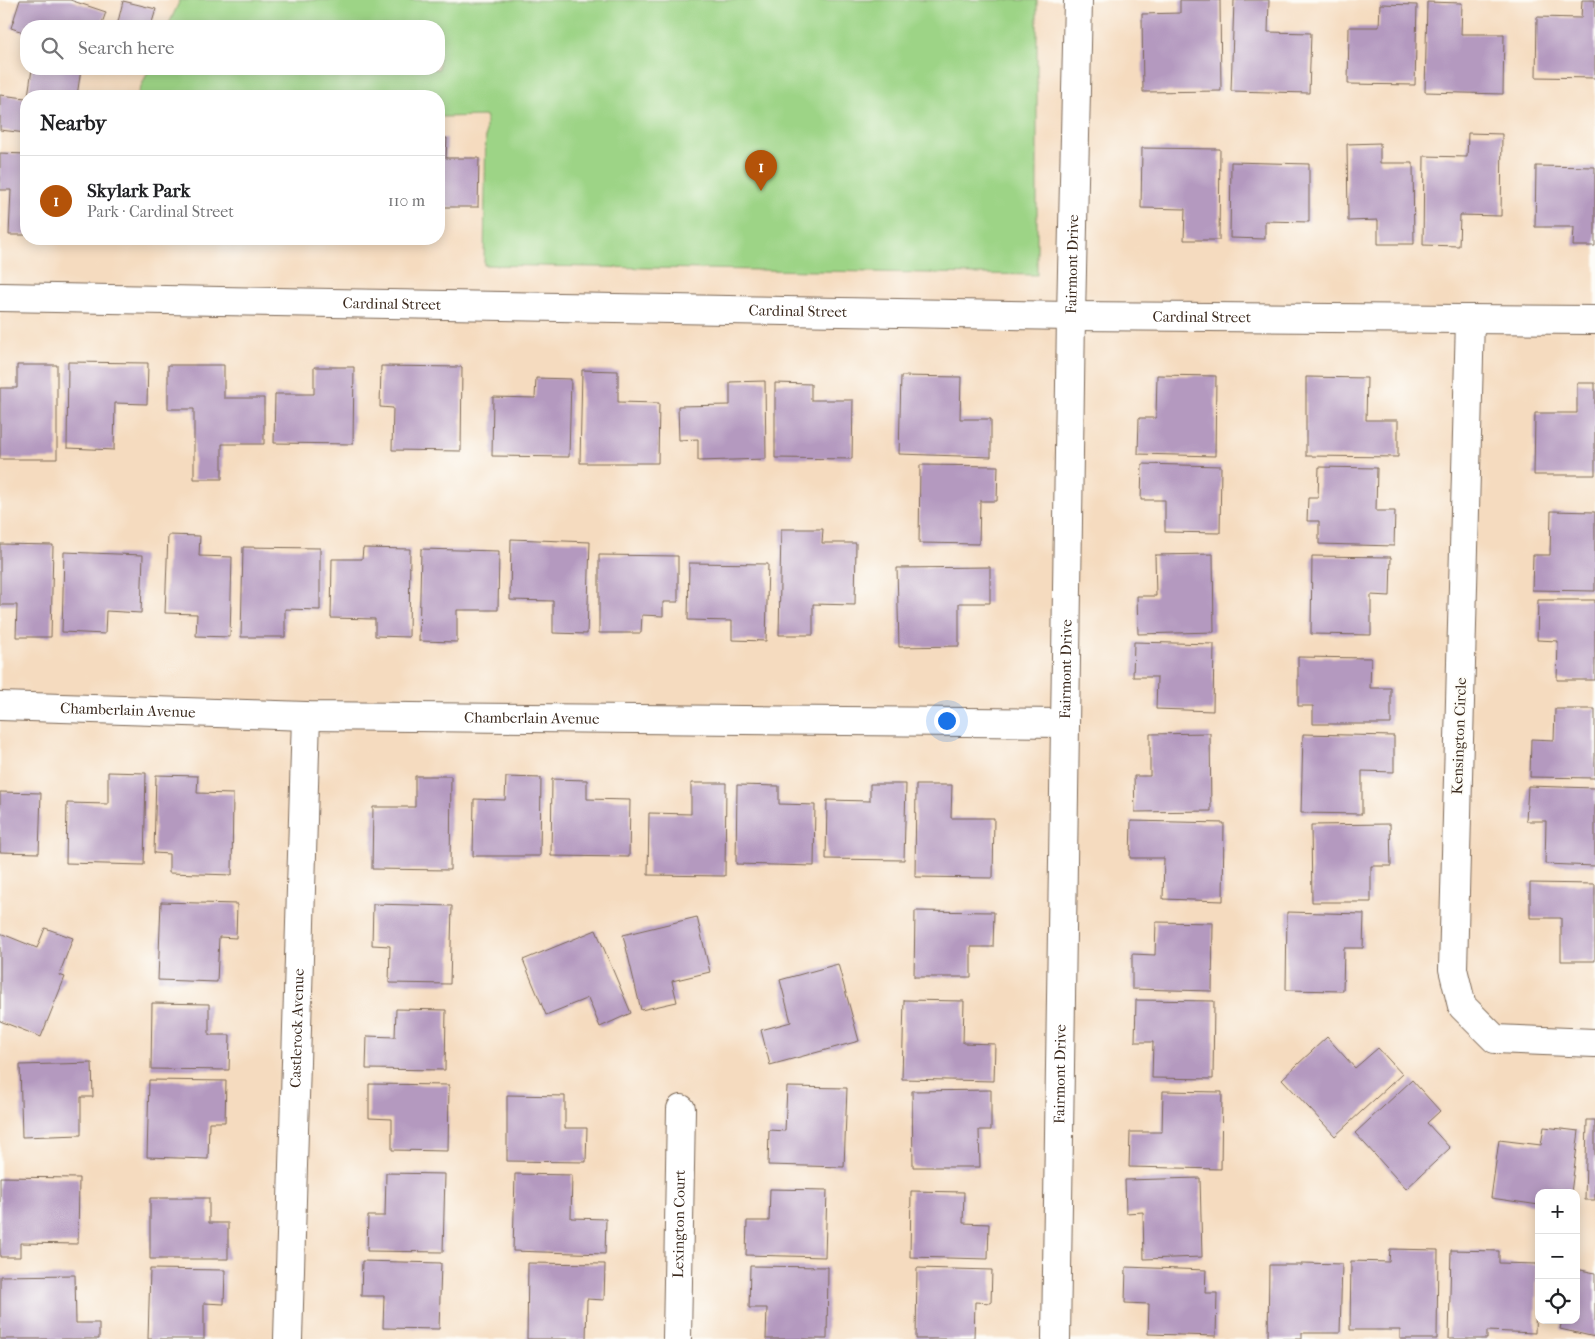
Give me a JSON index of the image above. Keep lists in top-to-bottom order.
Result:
{
  "streets": {
    "street": [
      "Fairmont Drive",
      "Cardinal Street",
      "Chamberlain Avenue",
      "Kensington Circle",
      "Castlerock Avenue",
      "Lexington Court"
    ]
  },
  "crossings": [
    ["Fairmont Drive", "Cardinal Street"],
    ["Fairmont Drive", "Chamberlain Avenue"],
    ["Cardinal Street", "Kensington Circle"],
    ["Chamberlain Avenue", "Castlerock Avenue"]
  ],
  "page": {
    "search": "Search here",
    "heading": "Nearby",
    "pins": "1",
    "list": [
      {
        "mark": "1",
        "name": "Skylark Park",
        "note": "Park · Cardinal Street",
        "value": "110 m"
      }
    ],
    "map_buttons": ["+", "−"]
  }
}
